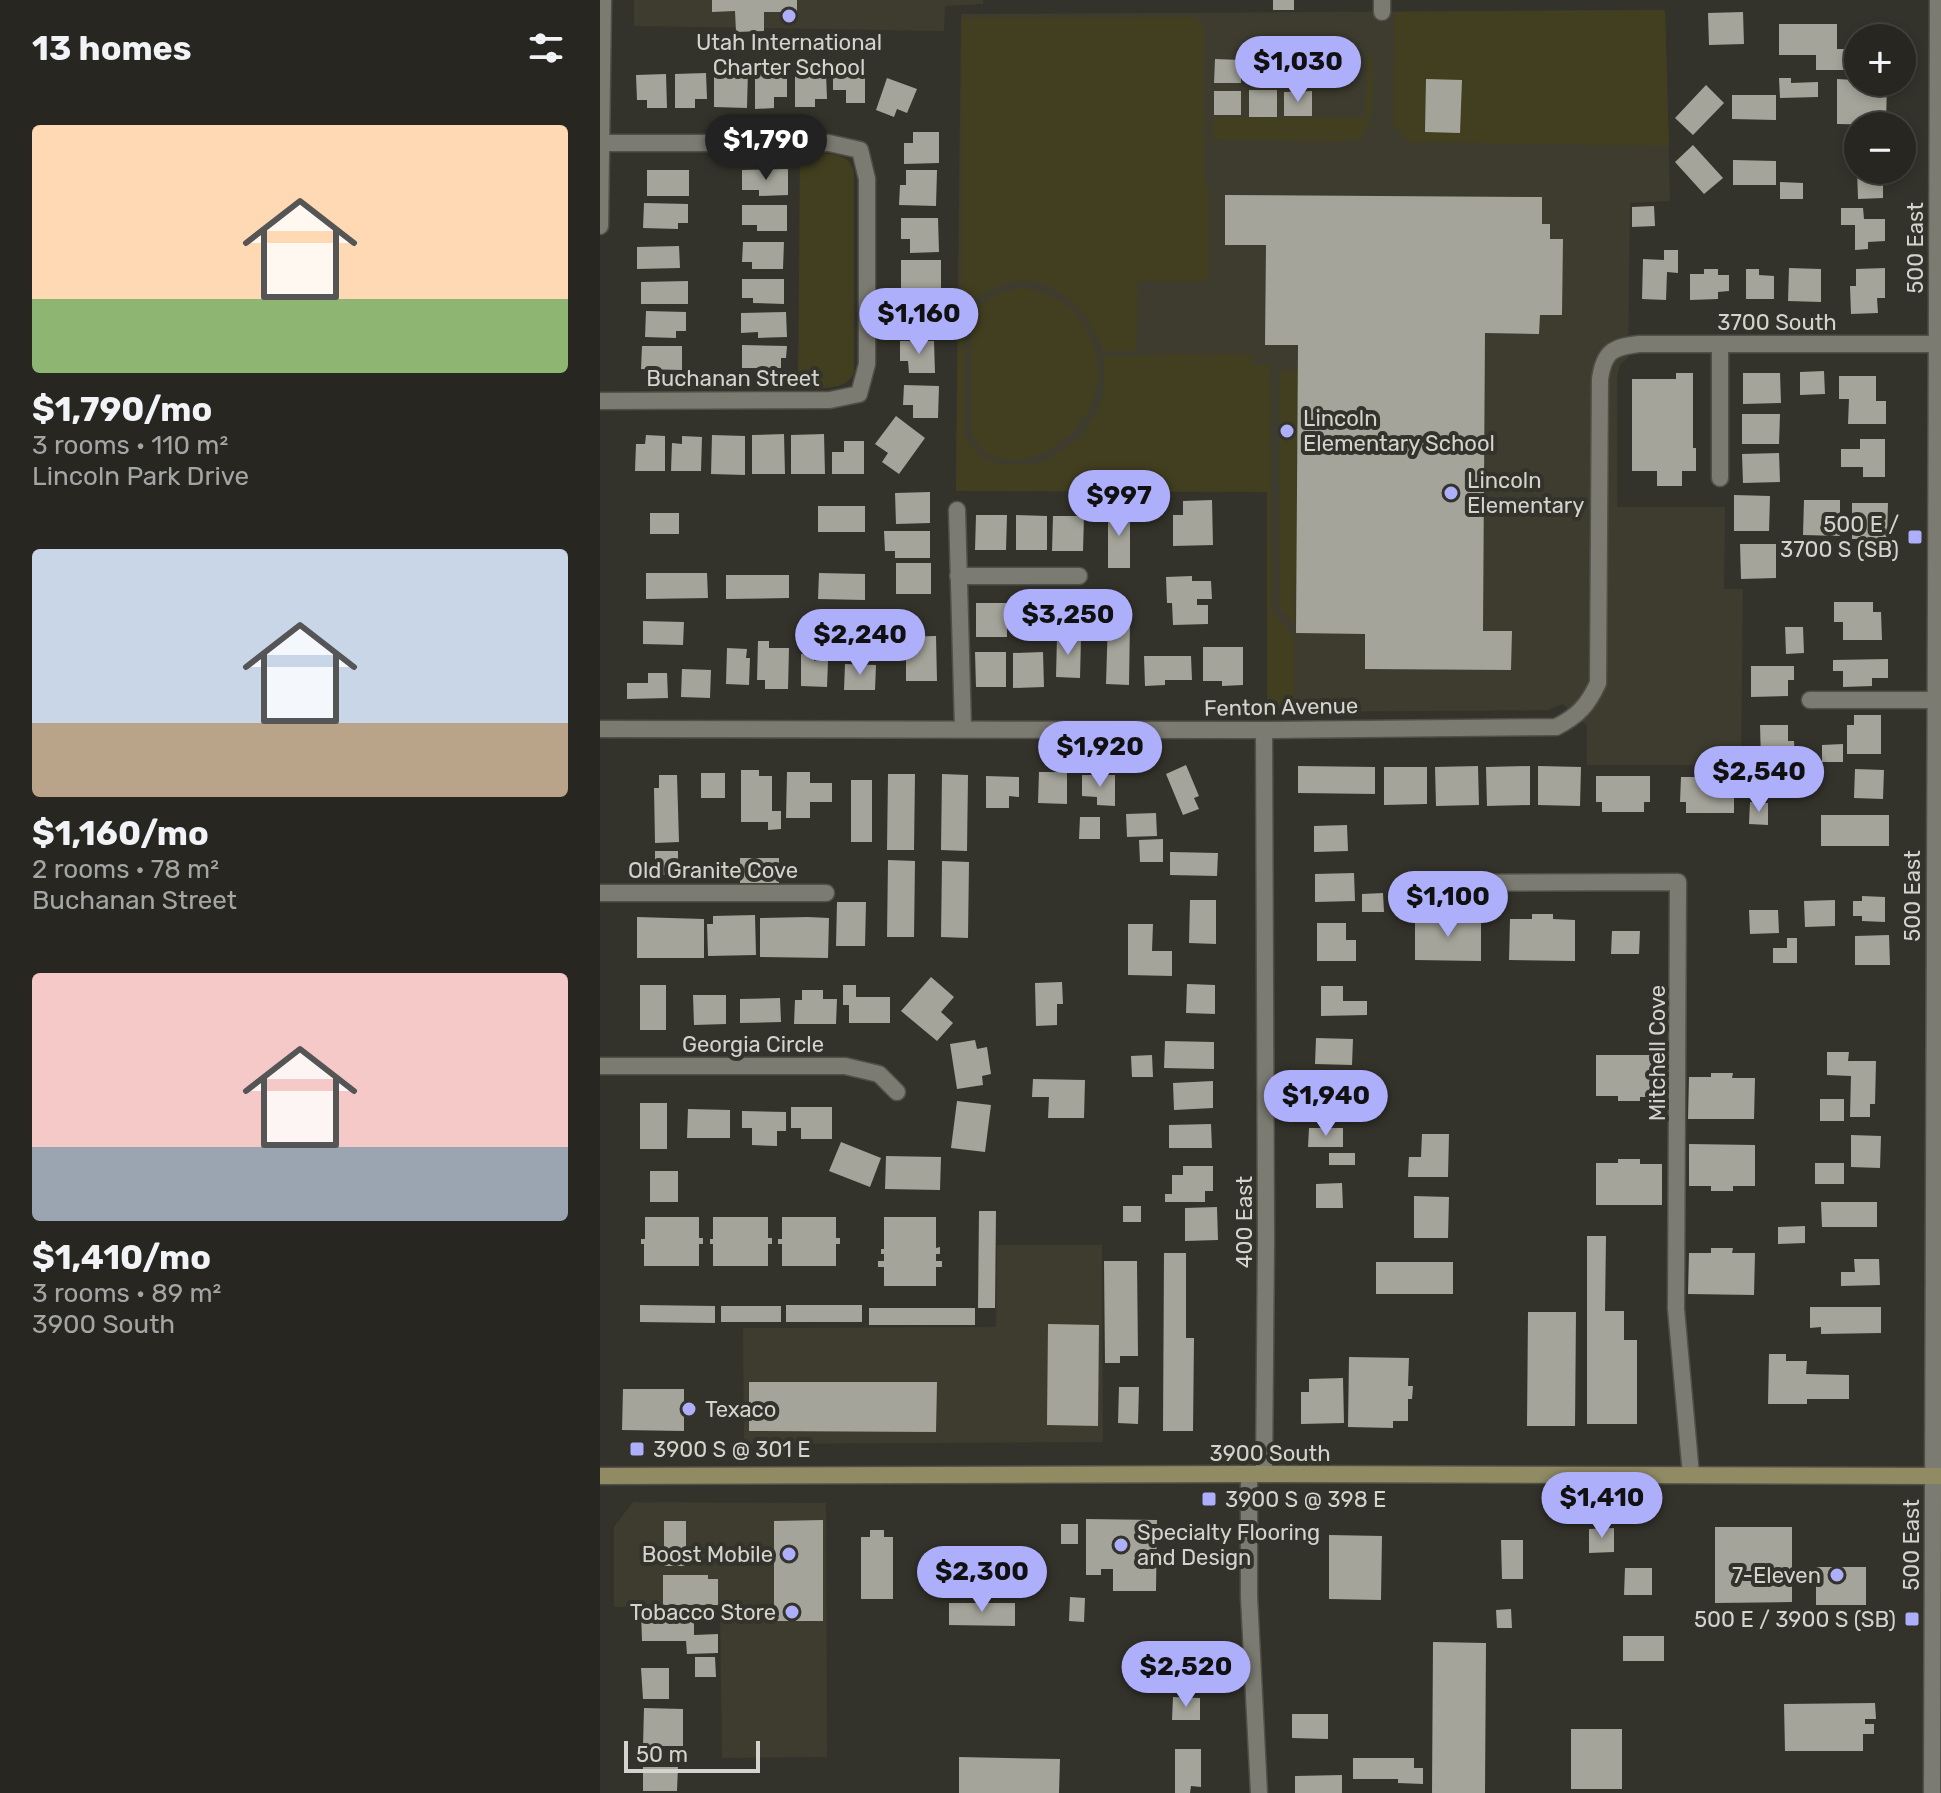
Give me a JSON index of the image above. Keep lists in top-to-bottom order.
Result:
{
  "streets": {
    "main road": ["3900 South"],
    "street": [
      "500 East",
      "3700 South",
      "Buchanan Street",
      "Fenton Avenue",
      "Old Granite Cove",
      "Georgia Circle",
      "Mitchell Cove",
      "400 East"
    ]
  },
  "crossings": [
    ["500 East", "3700 South"],
    ["500 East", "3900 South"],
    ["3700 South", "Fenton Avenue"],
    ["Fenton Avenue", "400 East"],
    ["Mitchell Cove", "3900 South"],
    ["400 East", "3900 South"]
  ],
  "places": {
    "other": [
      "Utah International Charter School",
      "Lincoln Elementary School",
      "Lincoln Elementary",
      "Texaco",
      "Specialty Flooring and Design",
      "Boost Mobile",
      "7-Eleven",
      "Tobacco Store"
    ],
    "transit": [
      "500 E / 3700 S (SB)",
      "3900 S @ 301 E",
      "3900 S @ 398 E",
      "500 E / 3900 S (SB)"
    ]
  },
  "scale_bar": "50 m",
  "page": {
    "heading": "13 homes",
    "map_buttons": ["+", "−"],
    "price": [
      "$1,030",
      "$1,790",
      "$1,160",
      "$997",
      "$3,250",
      "$2,240",
      "$1,920",
      "$2,540",
      "$1,100",
      "$1,940",
      "$1,410",
      "$2,300",
      "$2,520"
    ],
    "list": [
      {
        "name": "$1,790/mo",
        "note": "3 rooms · 110 m² · Lincoln Park Drive"
      },
      {
        "name": "$1,160/mo",
        "note": "2 rooms · 78 m² · Buchanan Street"
      },
      {
        "name": "$1,410/mo",
        "note": "3 rooms · 89 m² · 3900 South"
      }
    ],
    "scale": "50 m"
  }
}
